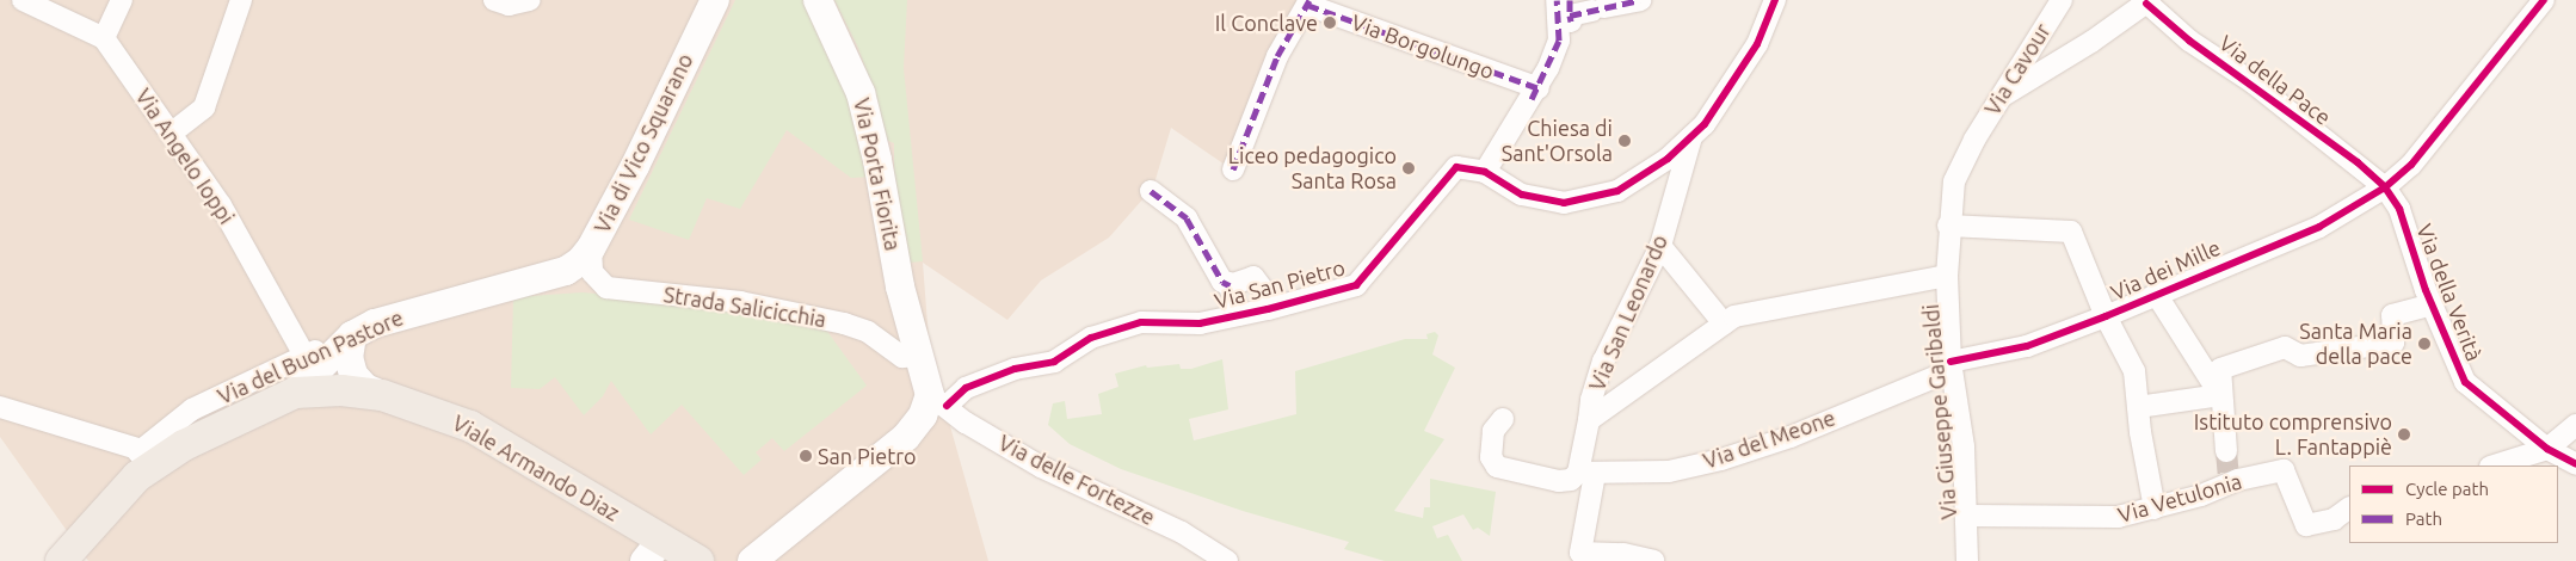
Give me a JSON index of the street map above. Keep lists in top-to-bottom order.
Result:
{
  "streets": {
    "main road": [
      "Via di Vico Squarano",
      "Via Porta Fiorita",
      "Via del Buon Pastore",
      "Viale Armando Diaz"
    ],
    "street": [
      "Via Borgolungo",
      "Via Cavour",
      "Via della Pace",
      "Via Angelo Ioppi",
      "Via dei Mille",
      "Via San Pietro",
      "Via della Verità",
      "Strada Salicicchia",
      "Via San Leonardo",
      "Via Giuseppe Garibaldi",
      "Via del Meone",
      "Via delle Fortezze",
      "Via Vetulonia"
    ]
  },
  "crossings": [
    ["Via Cavour", "Via Giuseppe Garibaldi"],
    ["Via della Pace", "Via dei Mille"],
    ["Via della Pace", "Via della Verità"],
    ["Via di Vico Squarano", "Strada Salicicchia"],
    ["Via di Vico Squarano", "Via del Buon Pastore"],
    ["Via Angelo Ioppi", "Via del Buon Pastore"],
    ["Via Porta Fiorita", "Via San Pietro"],
    ["Via Porta Fiorita", "Strada Salicicchia"],
    ["Via Porta Fiorita", "Via delle Fortezze"],
    ["Via dei Mille", "Via della Verità"],
    ["Via dei Mille", "Via Giuseppe Garibaldi"],
    ["Via dei Mille", "Via del Meone"],
    ["Via San Pietro", "Via San Leonardo"],
    ["Via San Pietro", "Via delle Fortezze"],
    ["Via San Leonardo", "Via del Meone"],
    ["Via Giuseppe Garibaldi", "Via del Meone"],
    ["Via Giuseppe Garibaldi", "Via Vetulonia"]
  ],
  "places": [
    "Il Conclave",
    "Chiesa di Sant'Orsola",
    "Liceo pedagogico Santa Rosa",
    "Santa Maria della pace",
    "Istituto comprensivo L. Fantappiè",
    "San Pietro"
  ],
  "legend": ["Cycle path", "Path"]
}
